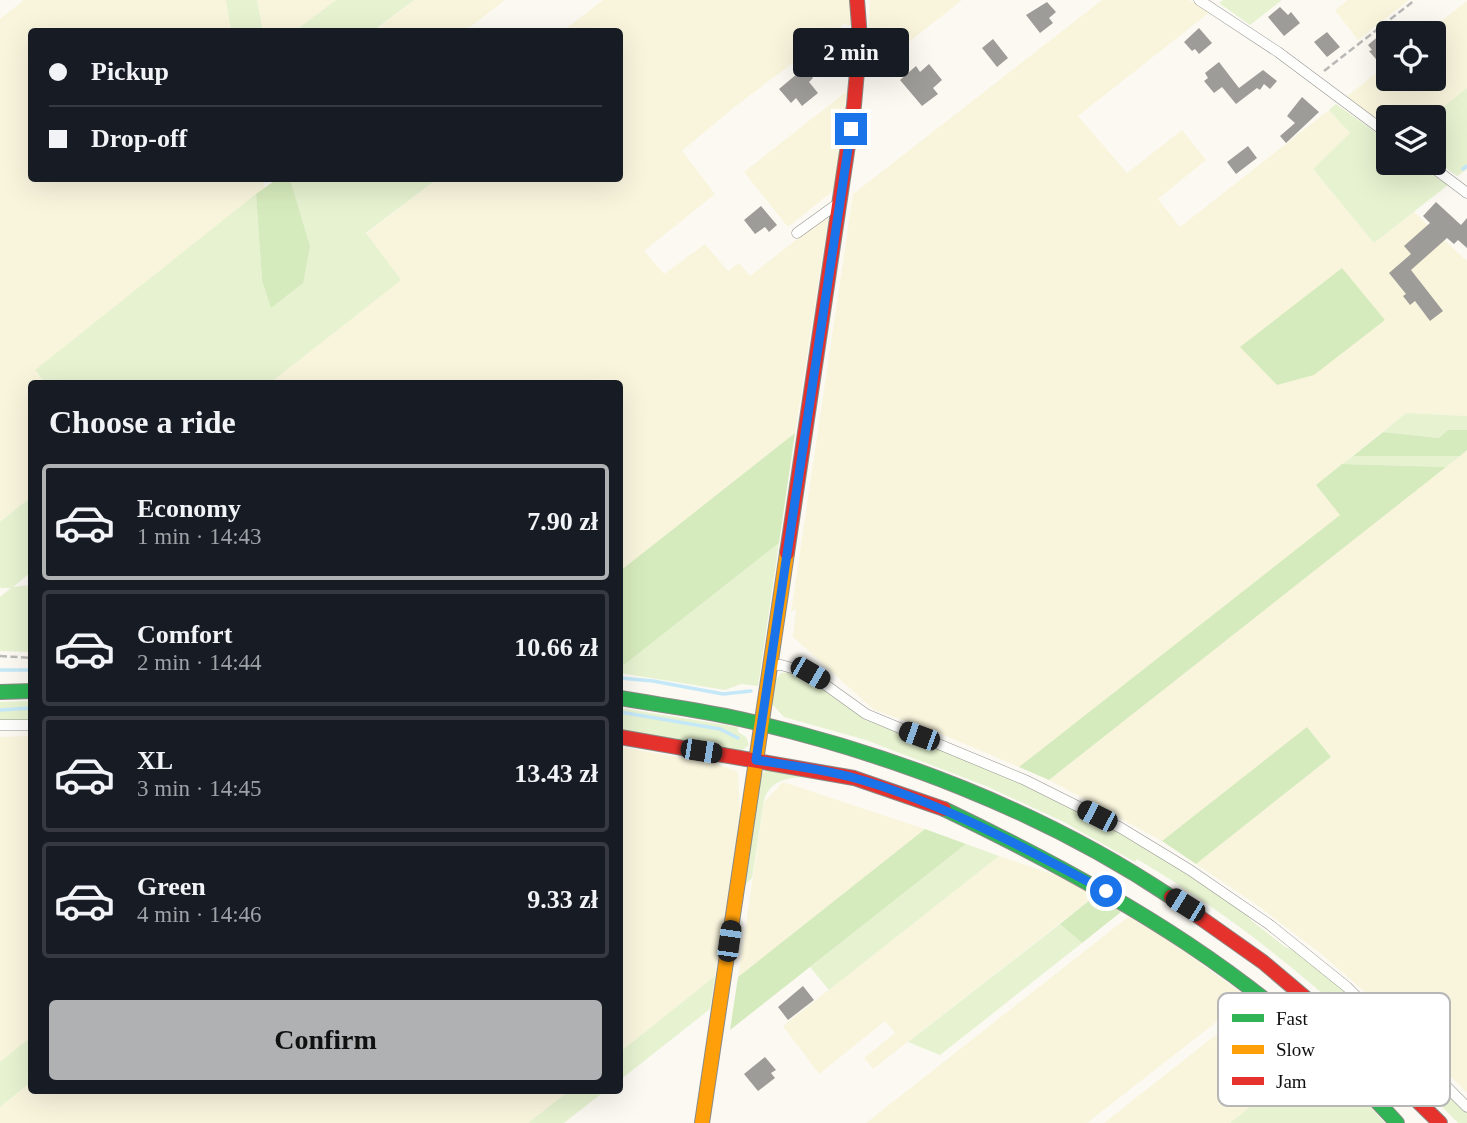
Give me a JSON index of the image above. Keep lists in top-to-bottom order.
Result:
{
  "legend": ["Fast", "Slow", "Jam"],
  "page": {
    "bubble": "2 min",
    "banner": ["Pickup", "Drop-off"],
    "heading": "Choose a ride",
    "list": [
      {
        "name": "Economy",
        "note": "1 min · 14:43",
        "value": "7.90 zł"
      },
      {
        "name": "Comfort",
        "note": "2 min · 14:44",
        "value": "10.66 zł"
      },
      {
        "name": "XL",
        "note": "3 min · 14:45",
        "value": "13.43 zł"
      },
      {
        "name": "Green",
        "note": "4 min · 14:46",
        "value": "9.33 zł"
      }
    ],
    "buttons": "Confirm"
  }
}
